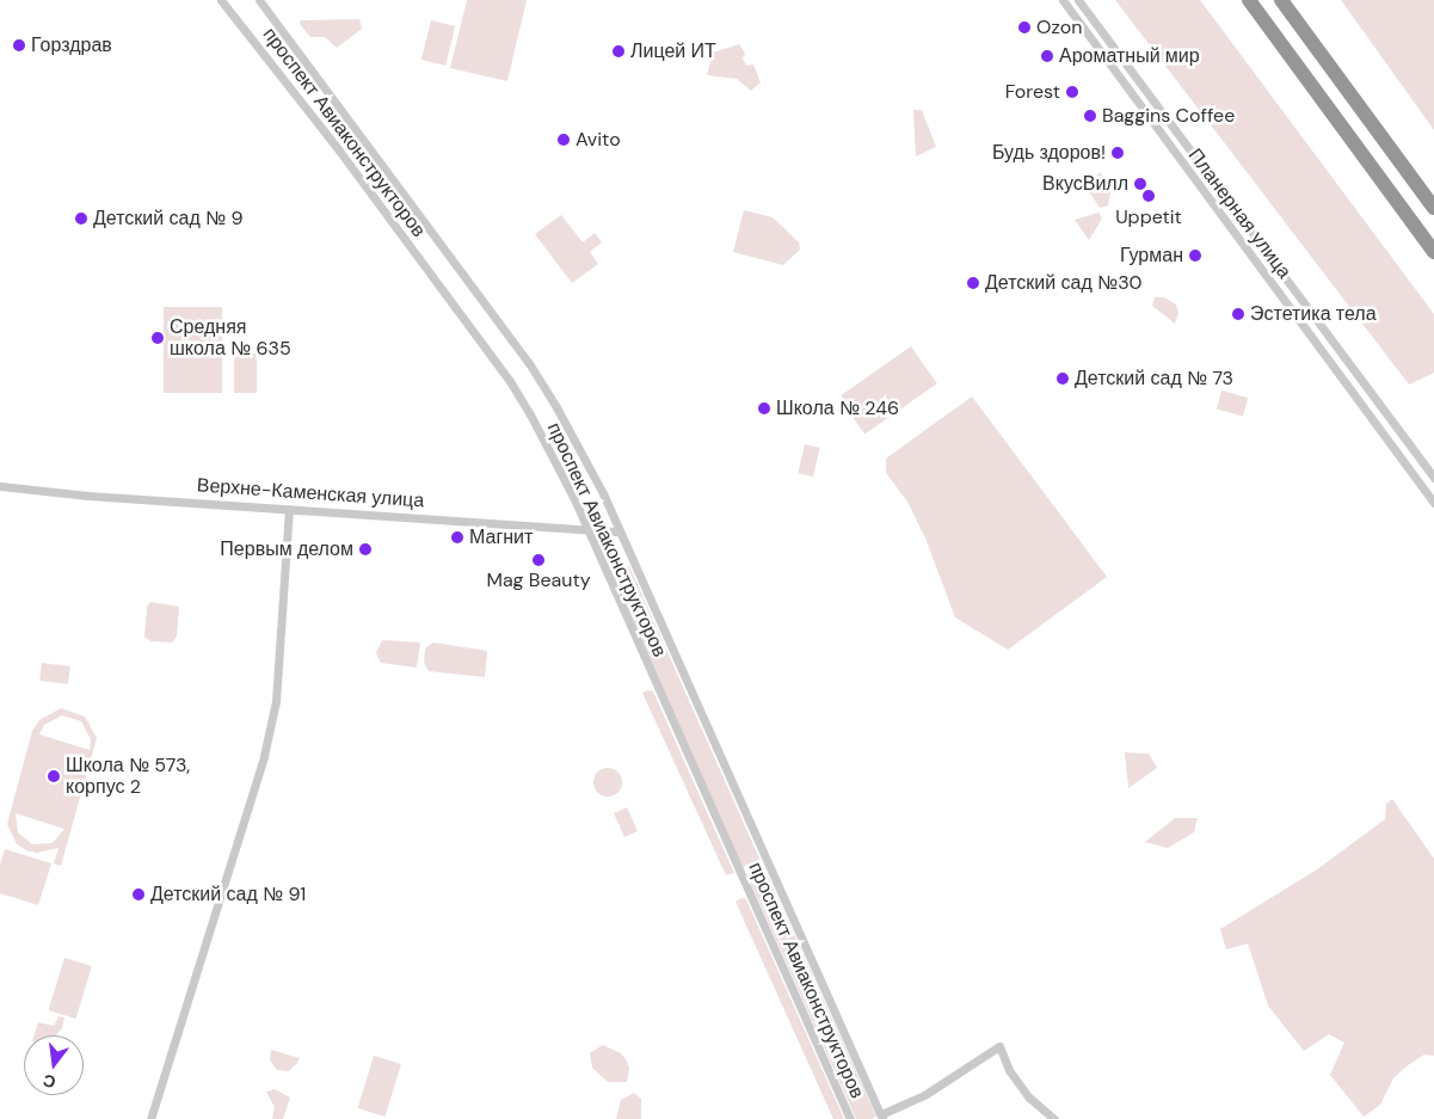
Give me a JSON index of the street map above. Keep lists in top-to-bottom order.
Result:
{
  "streets": {
    "street": ["проспект Авиаконструкторов", "Планерная улица", "Верхне-Каменская улица"]
  },
  "crossings": [
    ["проспект Авиаконструкторов", "Верхне-Каменская улица"]
  ],
  "places": [
    "Ozon",
    "Горздрав",
    "Лицей ИТ",
    "Ароматный мир",
    "Forest",
    "Baggins Coffee",
    "Avito",
    "Будь здоров!",
    "ВкусВилл",
    "Uppetit",
    "Детский сад № 9",
    "Гурман",
    "Детский сад №30",
    "Эстетика тела",
    "Средняя школа № 635",
    "Детский сад № 73",
    "Школа № 246",
    "Магнит",
    "Первым делом",
    "Mag Beauty",
    "Школа № 573, корпус 2",
    "Детский сад № 91"
  ],
  "north": "bottom"
}
